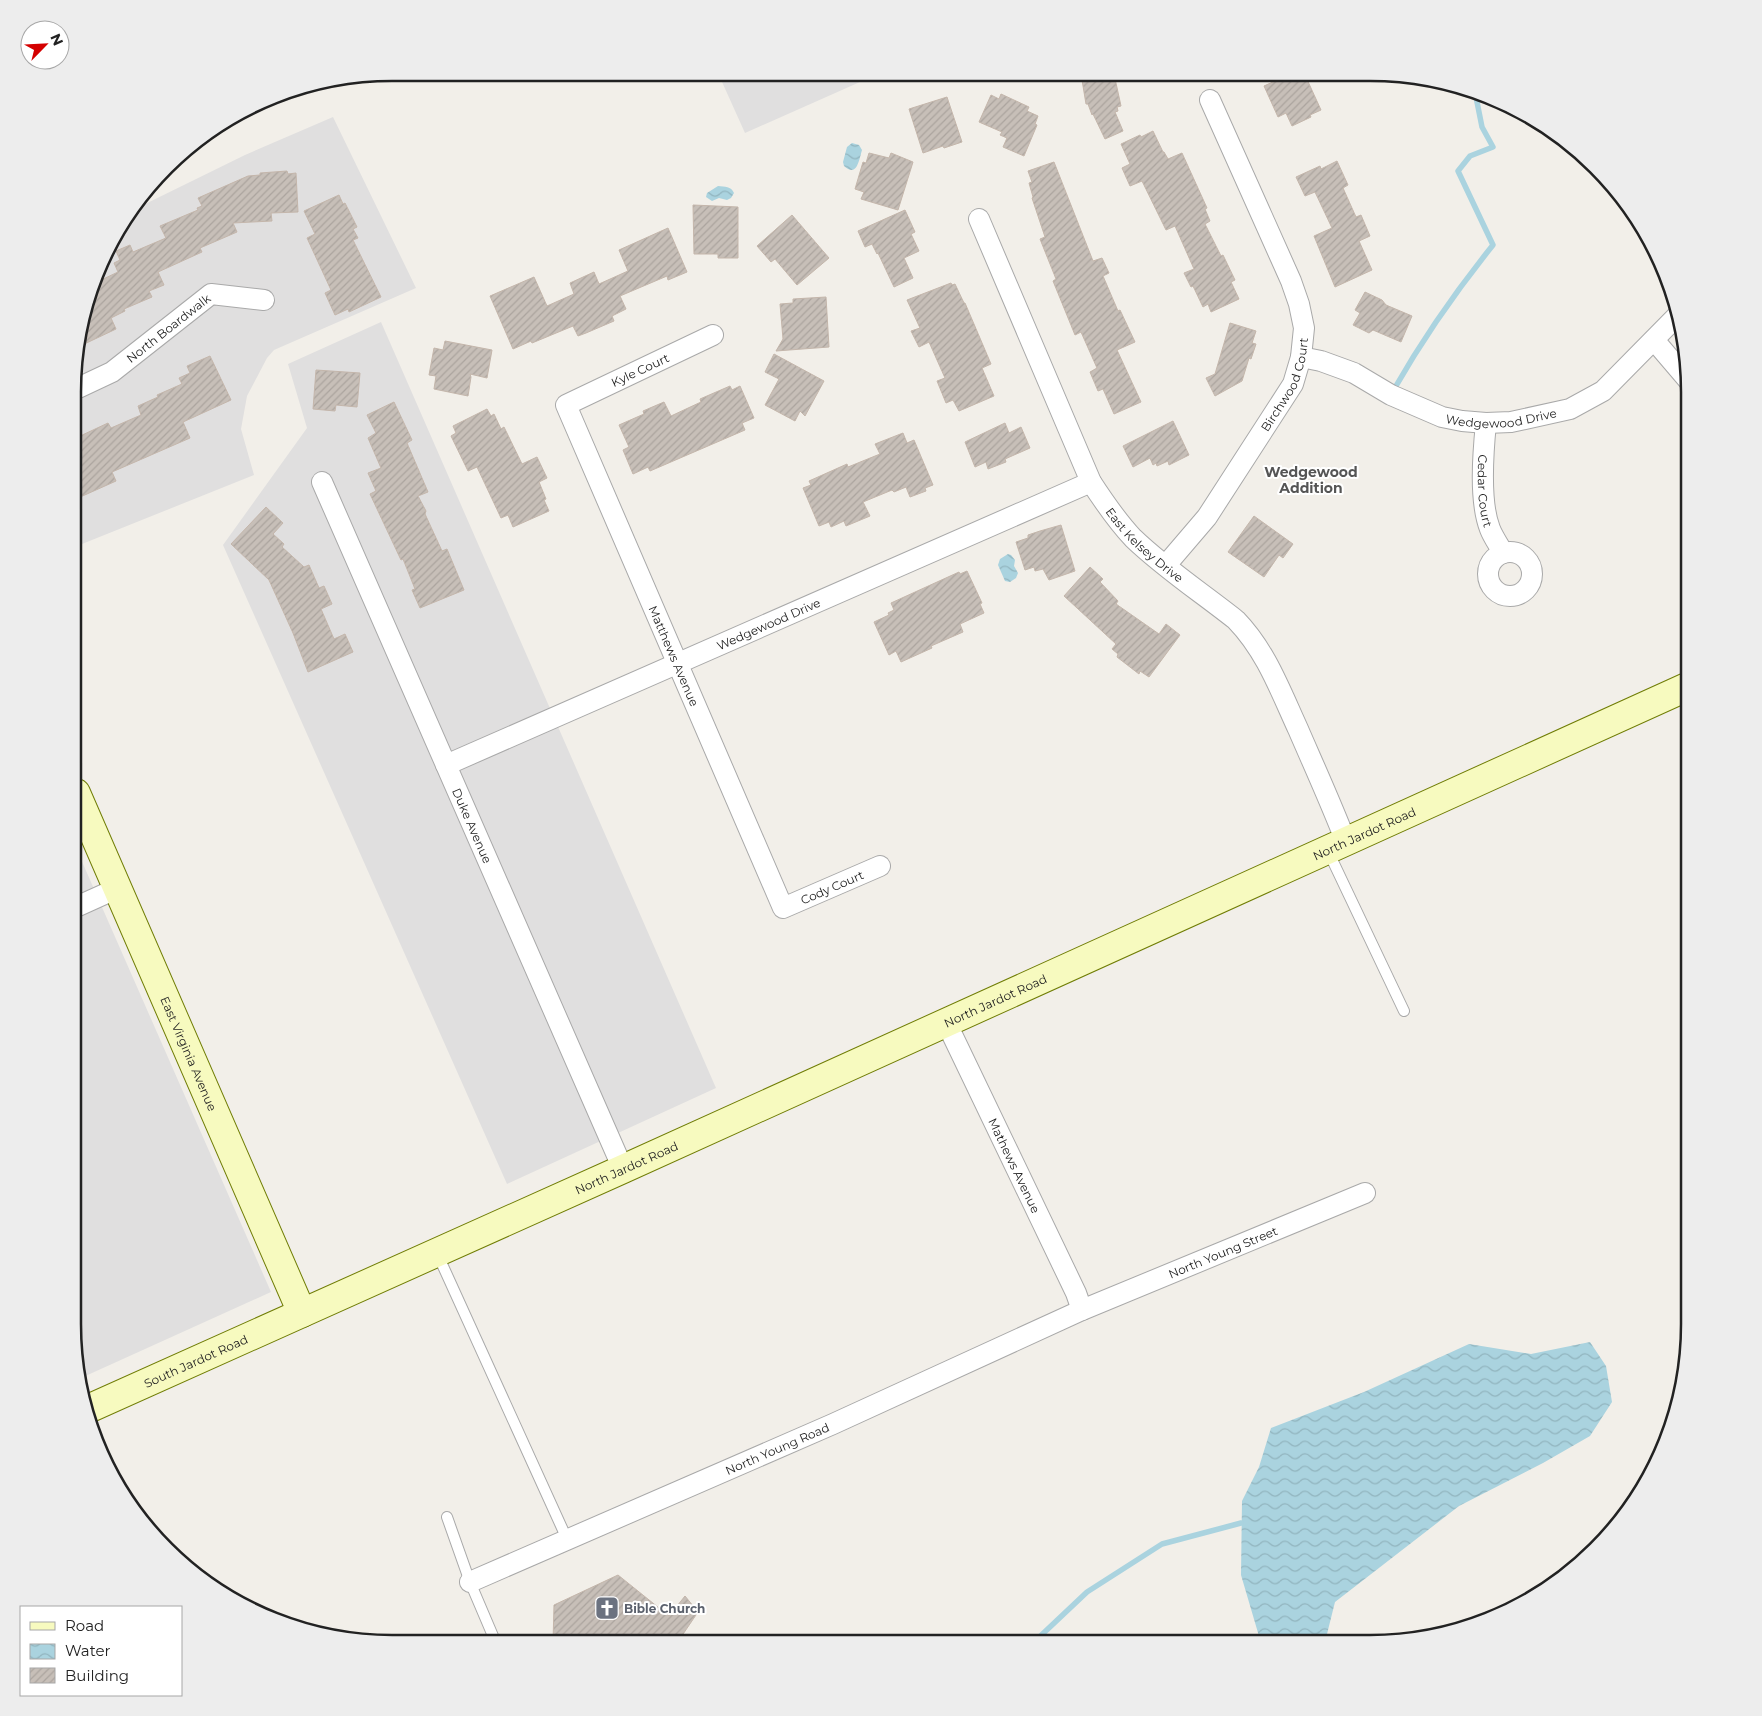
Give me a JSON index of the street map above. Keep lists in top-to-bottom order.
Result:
{
  "streets": {
    "main road": ["North Jardot Road", "East Virginia Avenue", "South Jardot Road"],
    "street": [
      "North Boardwalk",
      "Kyle Court",
      "Birchwood Court",
      "Wedgewood Drive",
      "Cedar Court",
      "East Kelsey Drive",
      "Matthews Avenue",
      "Duke Avenue",
      "Cody Court",
      "Mathews Avenue",
      "North Young Street",
      "North Young Road"
    ]
  },
  "crossings": [
    ["Kyle Court", "Matthews Avenue"],
    ["Birchwood Court", "Wedgewood Drive"],
    ["Birchwood Court", "East Kelsey Drive"],
    ["Wedgewood Drive", "Cedar Court"],
    ["Wedgewood Drive", "East Kelsey Drive"],
    ["Wedgewood Drive", "Matthews Avenue"],
    ["Wedgewood Drive", "Duke Avenue"],
    ["East Kelsey Drive", "North Jardot Road"],
    ["Matthews Avenue", "Cody Court"],
    ["Duke Avenue", "North Jardot Road"],
    ["North Jardot Road", "East Virginia Avenue"],
    ["North Jardot Road", "Mathews Avenue"],
    ["North Jardot Road", "South Jardot Road"],
    ["East Virginia Avenue", "South Jardot Road"],
    ["Mathews Avenue", "North Young Street"],
    ["Mathews Avenue", "North Young Road"],
    ["North Young Street", "North Young Road"]
  ],
  "districts": ["Wedgewood Addition"],
  "places": {
    "church": ["Bible Church"]
  },
  "legend": ["Road", "Water", "Building"],
  "north": "top right"
}
